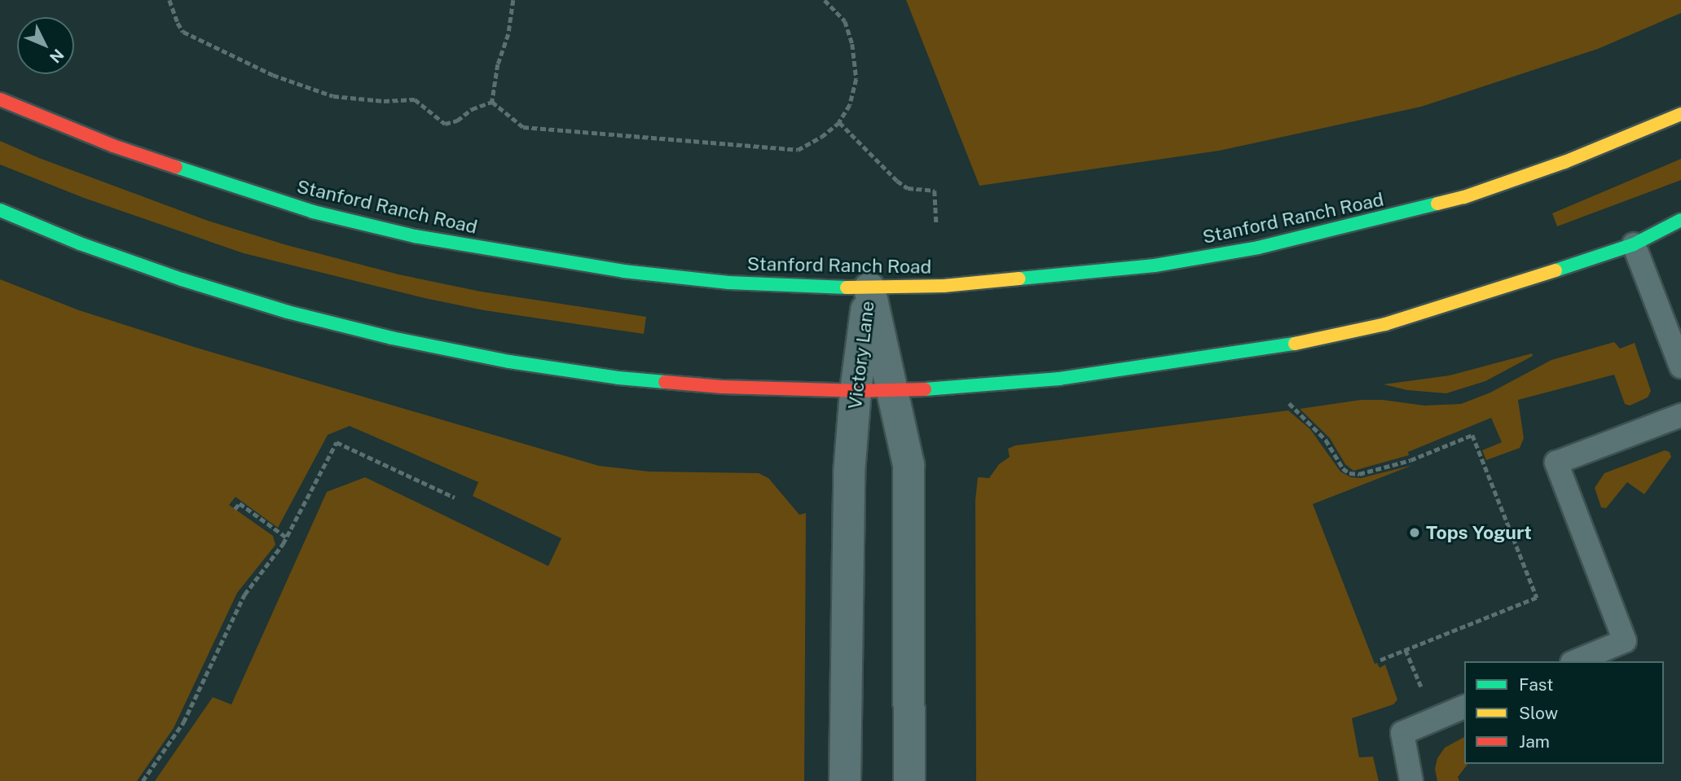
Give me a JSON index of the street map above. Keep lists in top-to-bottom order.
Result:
{
  "streets": {
    "main road": ["Stanford Ranch Road"],
    "street": ["Victory Lane"]
  },
  "crossings": [
    ["Stanford Ranch Road", "Victory Lane"]
  ],
  "places": ["Tops Yogurt"],
  "legend": ["Fast", "Slow", "Jam"],
  "north": "bottom right"
}
